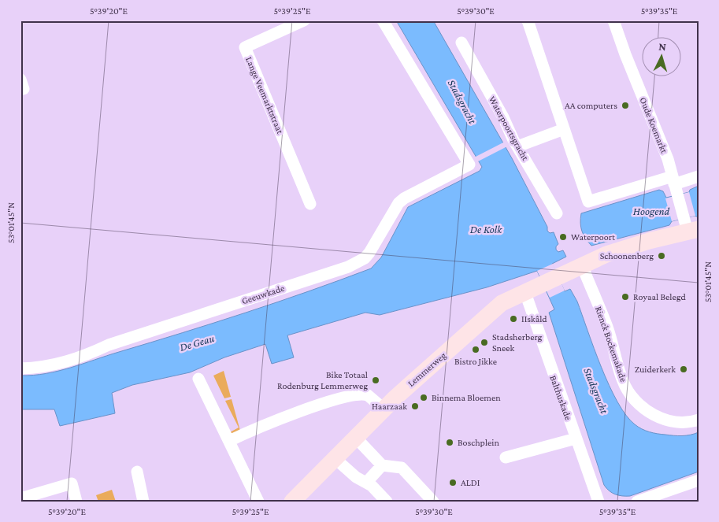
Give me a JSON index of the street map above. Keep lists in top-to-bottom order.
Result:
{
  "streets": {
    "main road": ["Lemmerweg"],
    "street": [
      "Lange Veemarktstraat",
      "Oude Koemarkt",
      "Waterpoortsgracht",
      "Geeuwkade",
      "Rienck Bockemakade",
      "Balthuskade"
    ]
  },
  "crossings": [
    ["Rienck Bockemakade", "Lemmerweg"],
    ["Lemmerweg", "Balthuskade"]
  ],
  "water": [
    "Stadsgracht",
    "Hoogend",
    "De Kolk",
    "De Geau"
  ],
  "places": [
    "AA computers",
    "Waterpoort",
    "Schoonenberg",
    "Royaal Belegd",
    "IIskâld",
    "Stadsherberg Sneek",
    "Bistro Jikke",
    "Zuiderkerk",
    "Bike Totaal Rodenburg Lemmerweg",
    "Binnema Bloemen",
    "Haarzaak",
    "Boschplein",
    "ALDI"
  ],
  "north": "top",
  "coordinates": [
    "5°39'20\"E",
    "5°39'25\"E",
    "5°39'30\"E",
    "5°39'35\"E",
    "53°01'45\"N"
  ]
}
